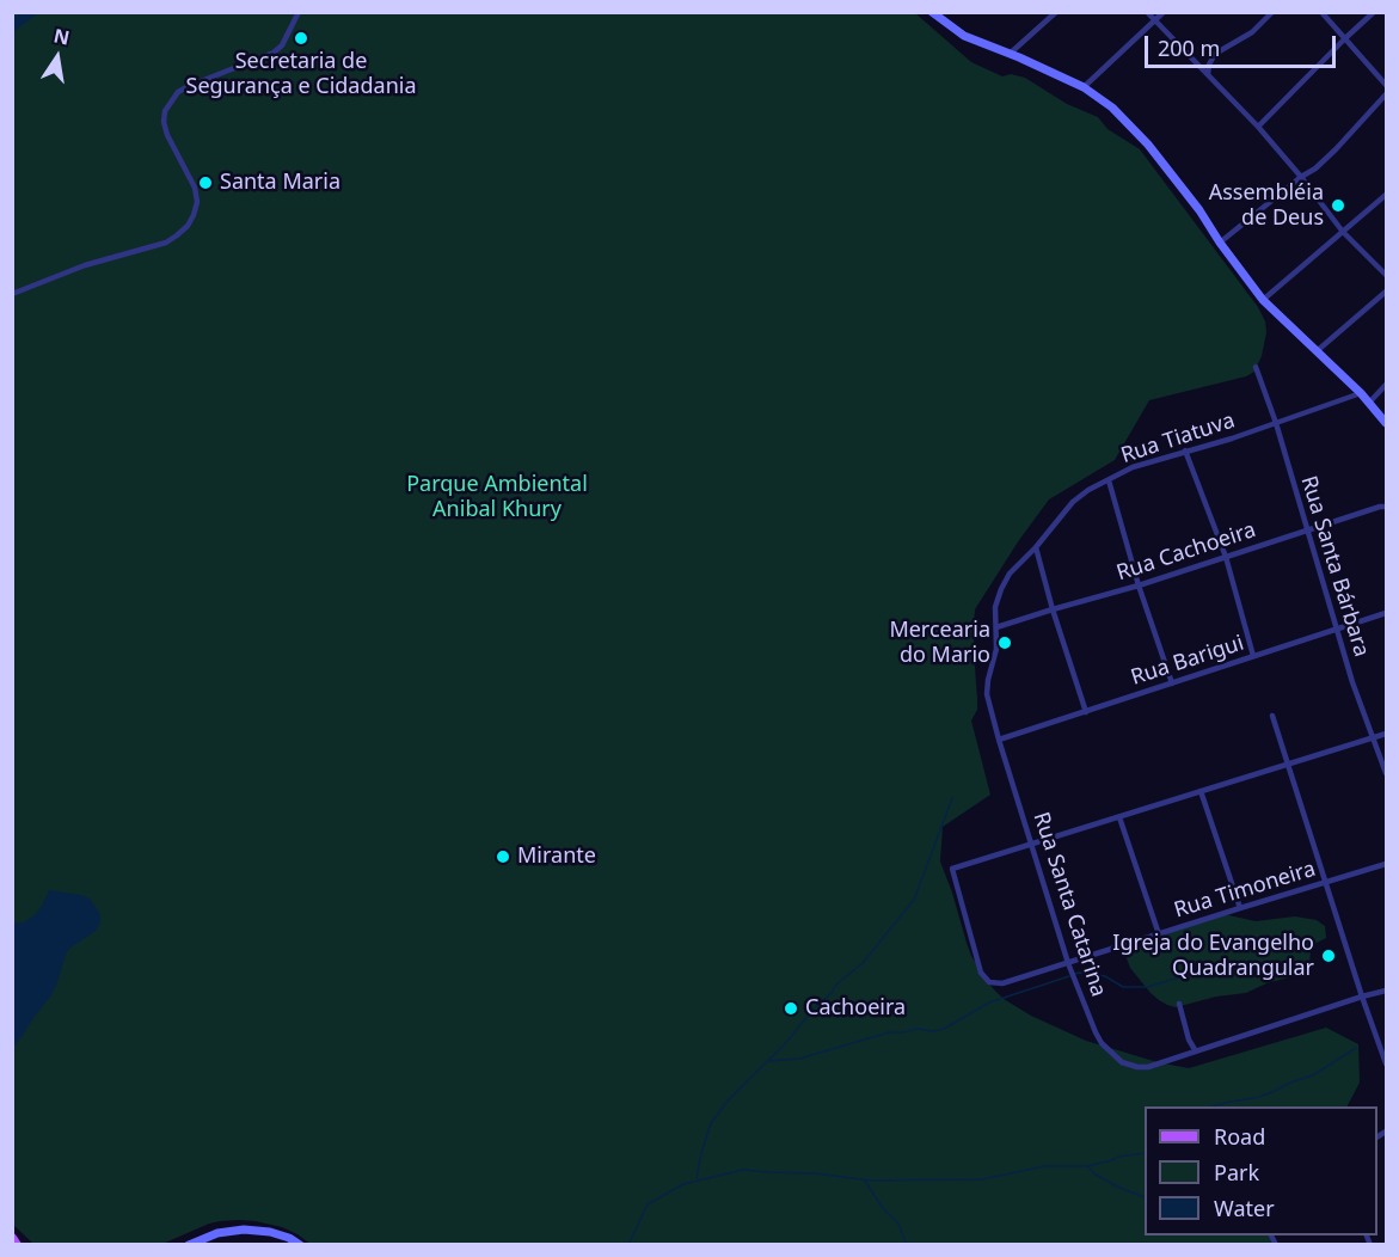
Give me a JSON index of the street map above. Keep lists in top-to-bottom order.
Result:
{
  "streets": {
    "street": [
      "Rua Tiatuva",
      "Rua Cachoeira",
      "Rua Santa Bárbara",
      "Rua Barigui",
      "Rua Timoneira",
      "Rua Santa Catarina"
    ]
  },
  "crossings": [
    ["Rua Tiatuva", "Rua Cachoeira"],
    ["Rua Tiatuva", "Rua Santa Bárbara"],
    ["Rua Tiatuva", "Rua Santa Catarina"],
    ["Rua Cachoeira", "Rua Santa Bárbara"],
    ["Rua Cachoeira", "Rua Santa Catarina"],
    ["Rua Santa Bárbara", "Rua Barigui"],
    ["Rua Barigui", "Rua Santa Catarina"],
    ["Rua Timoneira", "Rua Santa Catarina"]
  ],
  "parks": ["Parque Ambiental Anibal Khury"],
  "places": [
    "Secretaria de Segurança e Cidadania",
    "Santa Maria",
    "Assembléia de Deus",
    "Mercearia do Mario",
    "Mirante",
    "Igreja do Evangelho Quadrangular",
    "Cachoeira"
  ],
  "legend": ["Road", "Park", "Water"],
  "scale_bar": "200 m",
  "north": "top"
}
